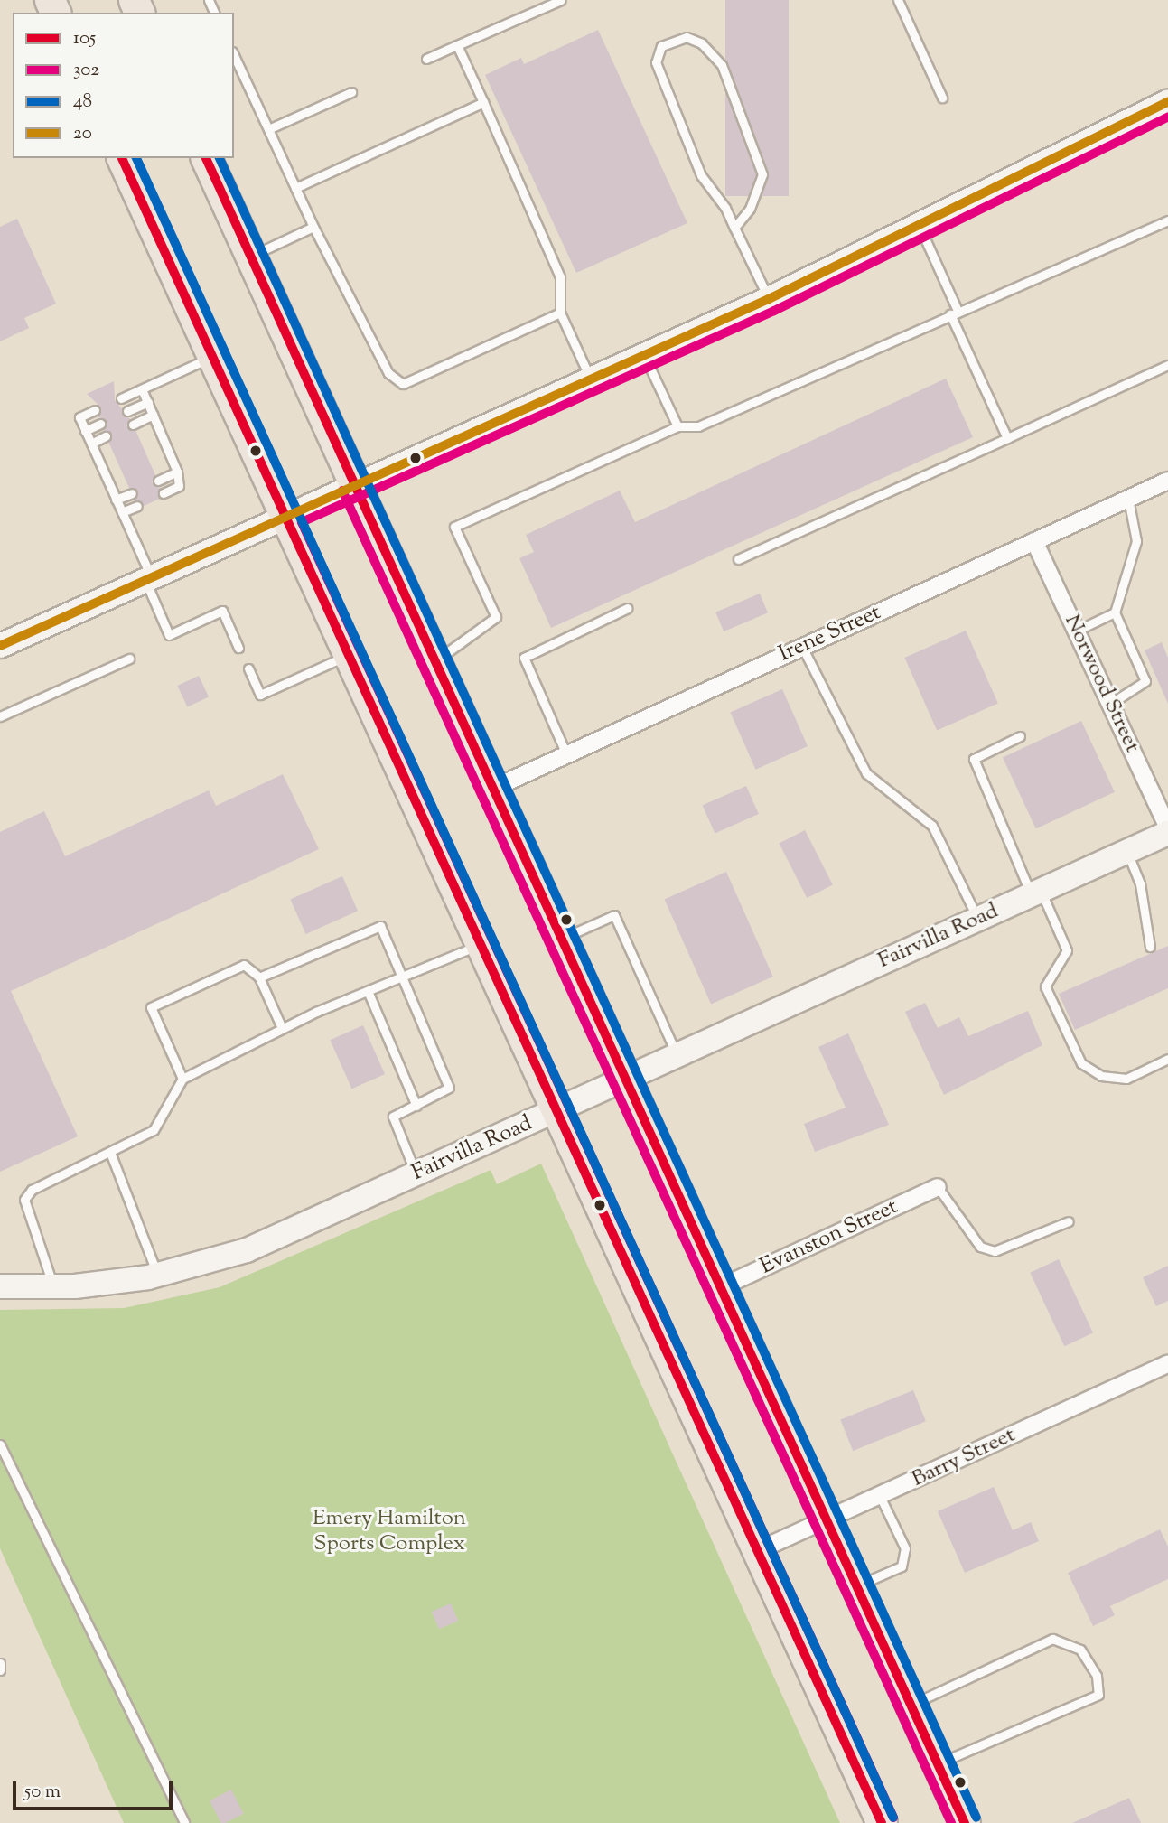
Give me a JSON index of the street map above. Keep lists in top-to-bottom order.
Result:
{
  "streets": {
    "street": [
      "Irene Street",
      "Norwood Street",
      "Fairvilla Road",
      "Evanston Street",
      "Barry Street"
    ]
  },
  "crossings": [
    ["Irene Street", "Norwood Street"]
  ],
  "parks": ["Emery Hamilton Sports Complex"],
  "lines": [
    "transit line 20",
    "transit line 302",
    "transit line 105",
    "transit line 48"
  ],
  "legend": [
    "105",
    "302",
    "48",
    "20"
  ],
  "scale_bar": "50 m"
}
